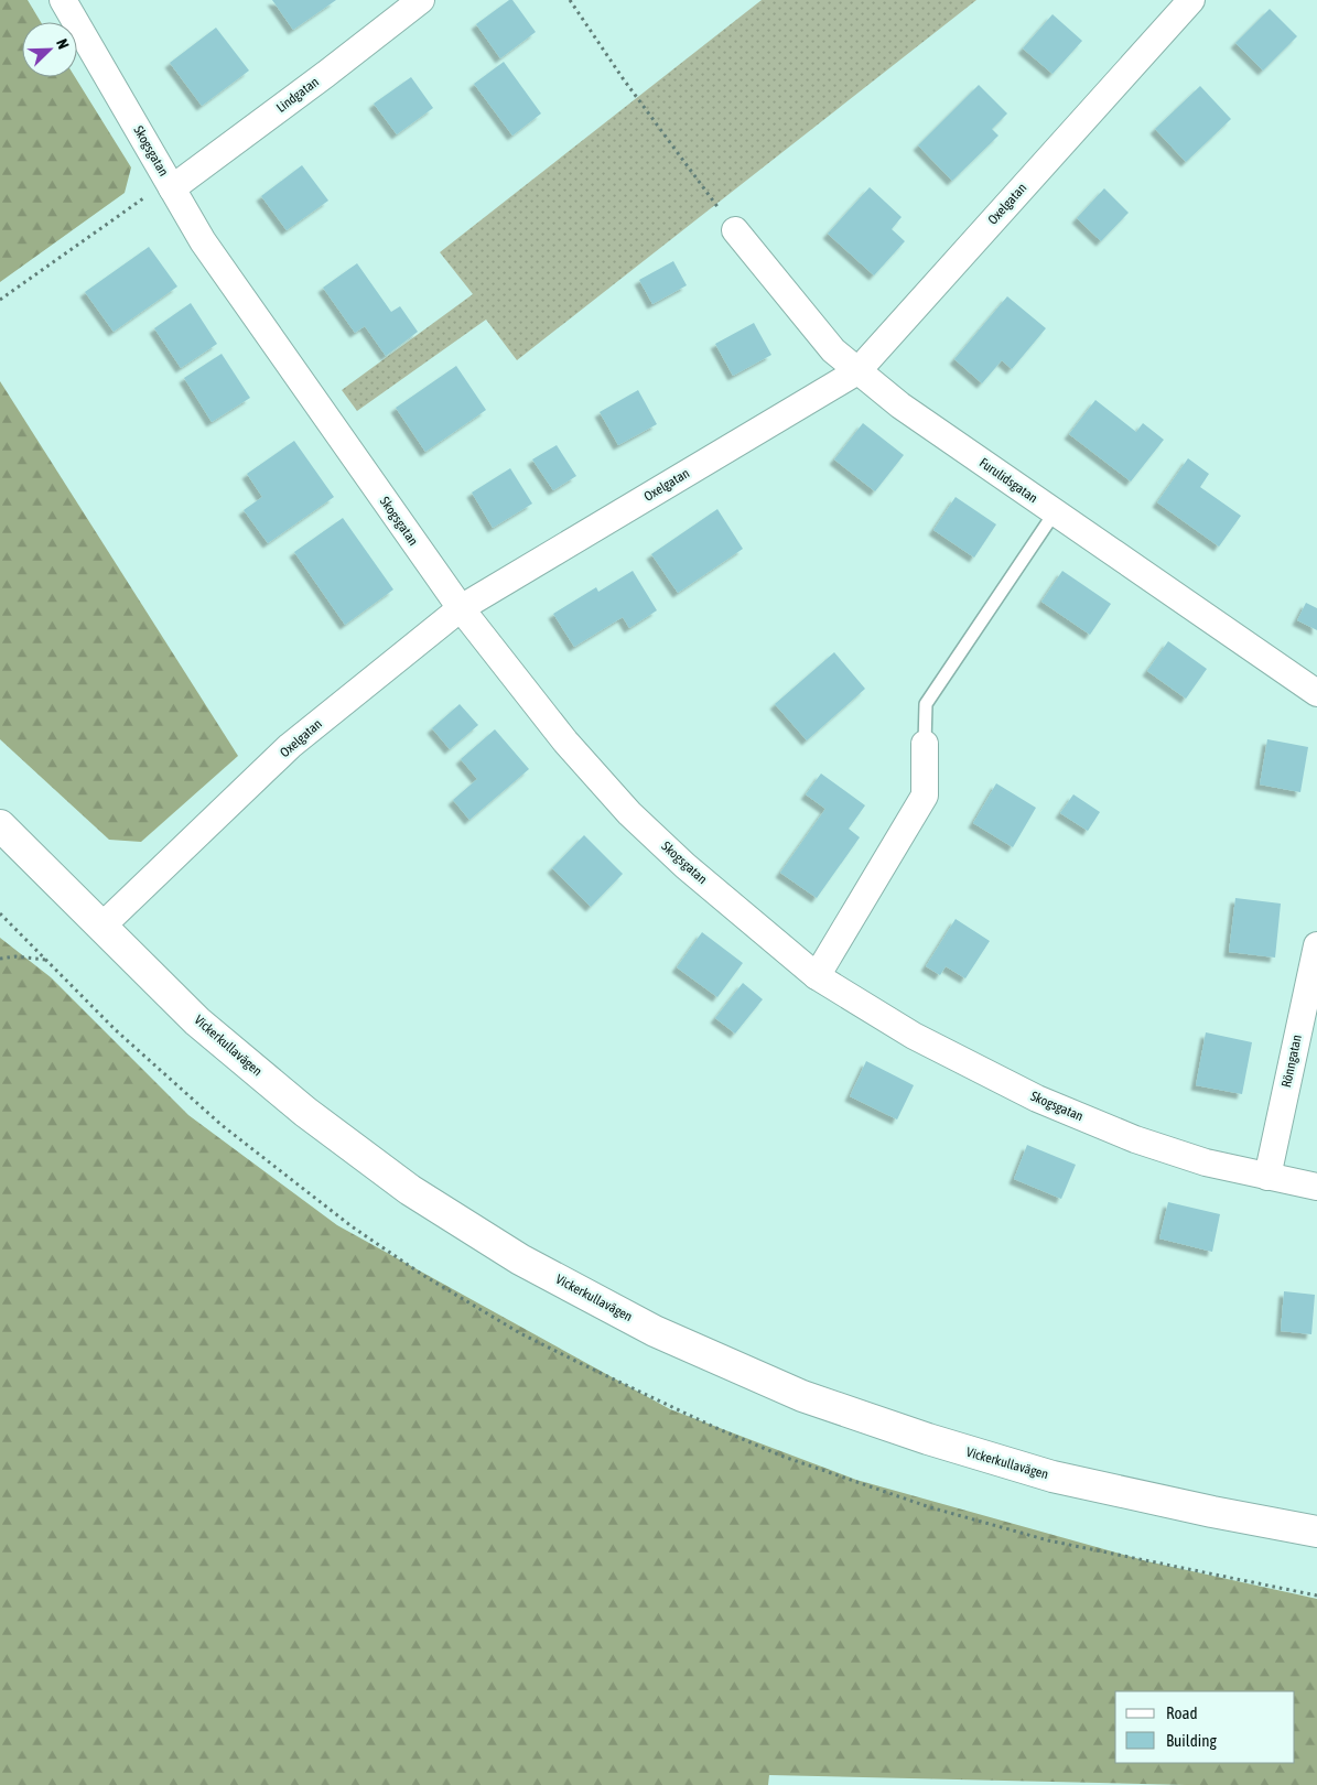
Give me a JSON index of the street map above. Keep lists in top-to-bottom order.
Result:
{
  "streets": {
    "main road": ["Vickerkullavägen"],
    "street": [
      "Lindgatan",
      "Skogsgatan",
      "Oxelgatan",
      "Furulidsgatan",
      "Rönngatan"
    ]
  },
  "crossings": [
    ["Lindgatan", "Skogsgatan"],
    ["Skogsgatan", "Oxelgatan"],
    ["Skogsgatan", "Rönngatan"],
    ["Oxelgatan", "Furulidsgatan"],
    ["Oxelgatan", "Vickerkullavägen"]
  ],
  "legend": ["Road", "Building"],
  "north": "top right"
}
